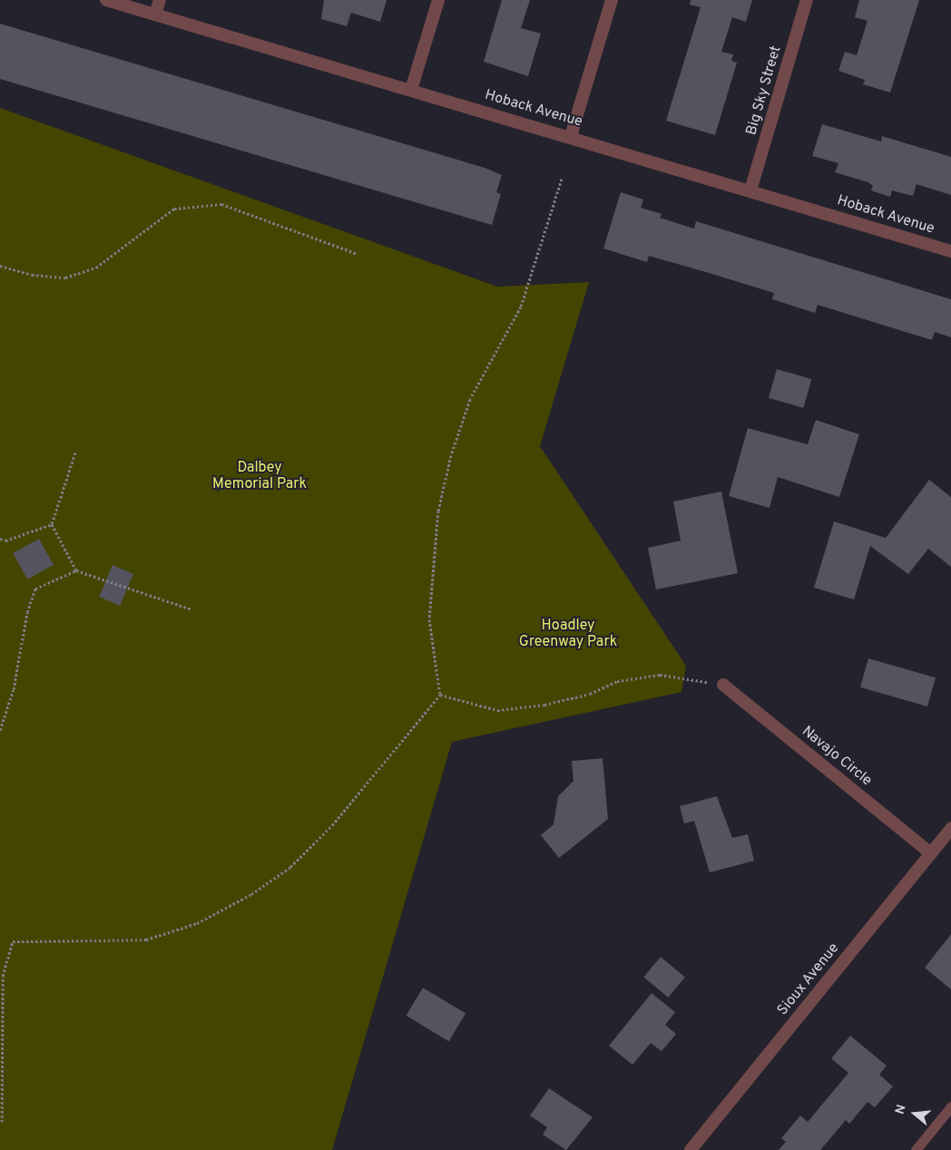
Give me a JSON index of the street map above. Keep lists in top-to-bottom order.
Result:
{
  "streets": {
    "street": [
      "Big Sky Street",
      "Hoback Avenue",
      "Navajo Circle",
      "Sioux Avenue"
    ]
  },
  "crossings": [
    ["Big Sky Street", "Hoback Avenue"],
    ["Navajo Circle", "Sioux Avenue"]
  ],
  "parks": ["Dalbey Memorial Park", "Hoadley Greenway Park"],
  "north": "left"
}
